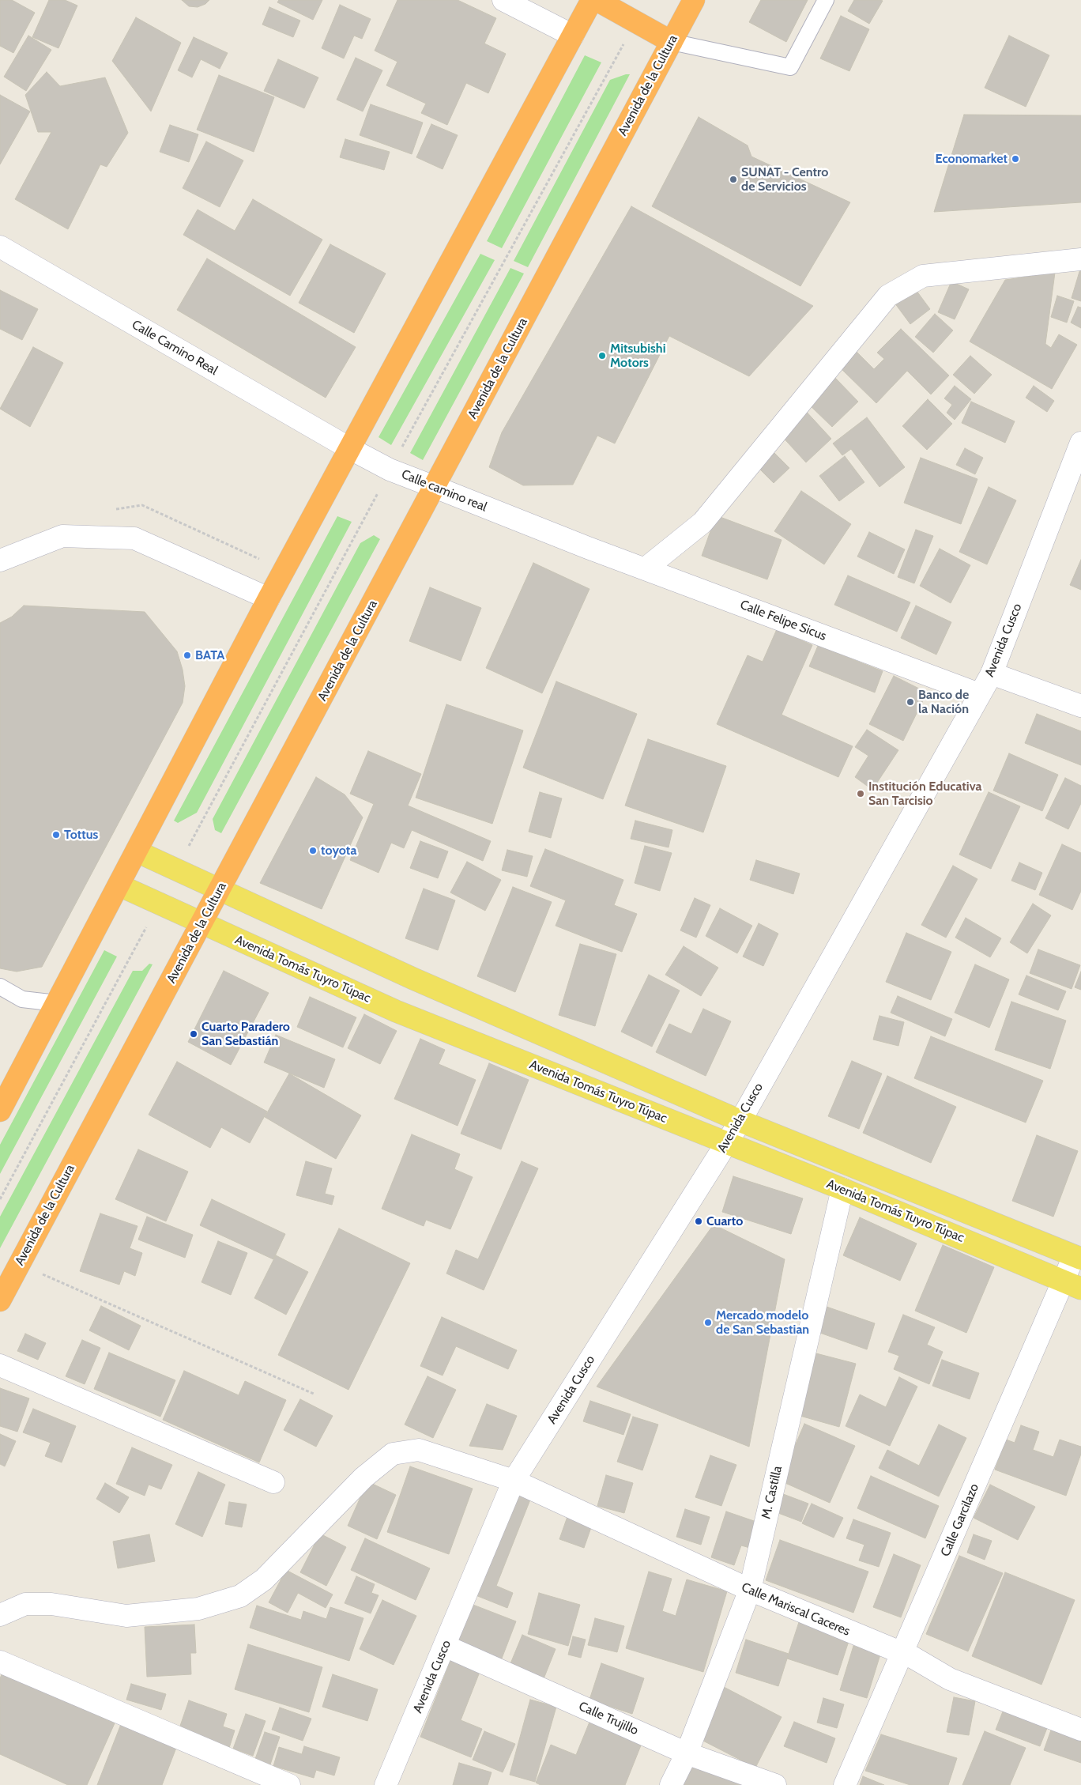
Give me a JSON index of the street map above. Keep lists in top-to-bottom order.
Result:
{
  "streets": {
    "highway": ["Avenida de la Cultura"],
    "main road": ["Avenida Tomás Tuyro Túpac"],
    "street": [
      "Calle Camino Real",
      "Calle camino real",
      "Calle Felipe Sicus",
      "Avenida Cusco",
      "M. Castilla",
      "Calle Garcilazo",
      "Calle Mariscal Caceres",
      "Calle Trujillo"
    ]
  },
  "crossings": [
    ["Avenida de la Cultura", "Calle camino real"],
    ["Avenida de la Cultura", "Avenida Tomás Tuyro Túpac"],
    ["Calle Camino Real", "Calle camino real"],
    ["Calle camino real", "Calle Felipe Sicus"],
    ["Calle Felipe Sicus", "Avenida Cusco"],
    ["Avenida Cusco", "Avenida Tomás Tuyro Túpac"],
    ["Avenida Cusco", "Calle Mariscal Caceres"],
    ["Avenida Cusco", "Calle Trujillo"],
    ["Avenida Tomás Tuyro Túpac", "M. Castilla"],
    ["Avenida Tomás Tuyro Túpac", "Calle Garcilazo"],
    ["M. Castilla", "Calle Mariscal Caceres"],
    ["M. Castilla", "Calle Trujillo"],
    ["Calle Garcilazo", "Calle Mariscal Caceres"]
  ],
  "places": [
    "Economarket",
    "SUNAT - Centro de Servicios",
    "Mitsubishi Motors",
    "BATA",
    "Banco de la Nación",
    "Institución Educativa San Tarcisio",
    "Tottus",
    "toyota",
    "Cuarto Paradero San Sebastián",
    "Cuarto",
    "Mercado modelo de San Sebastian"
  ]
}
